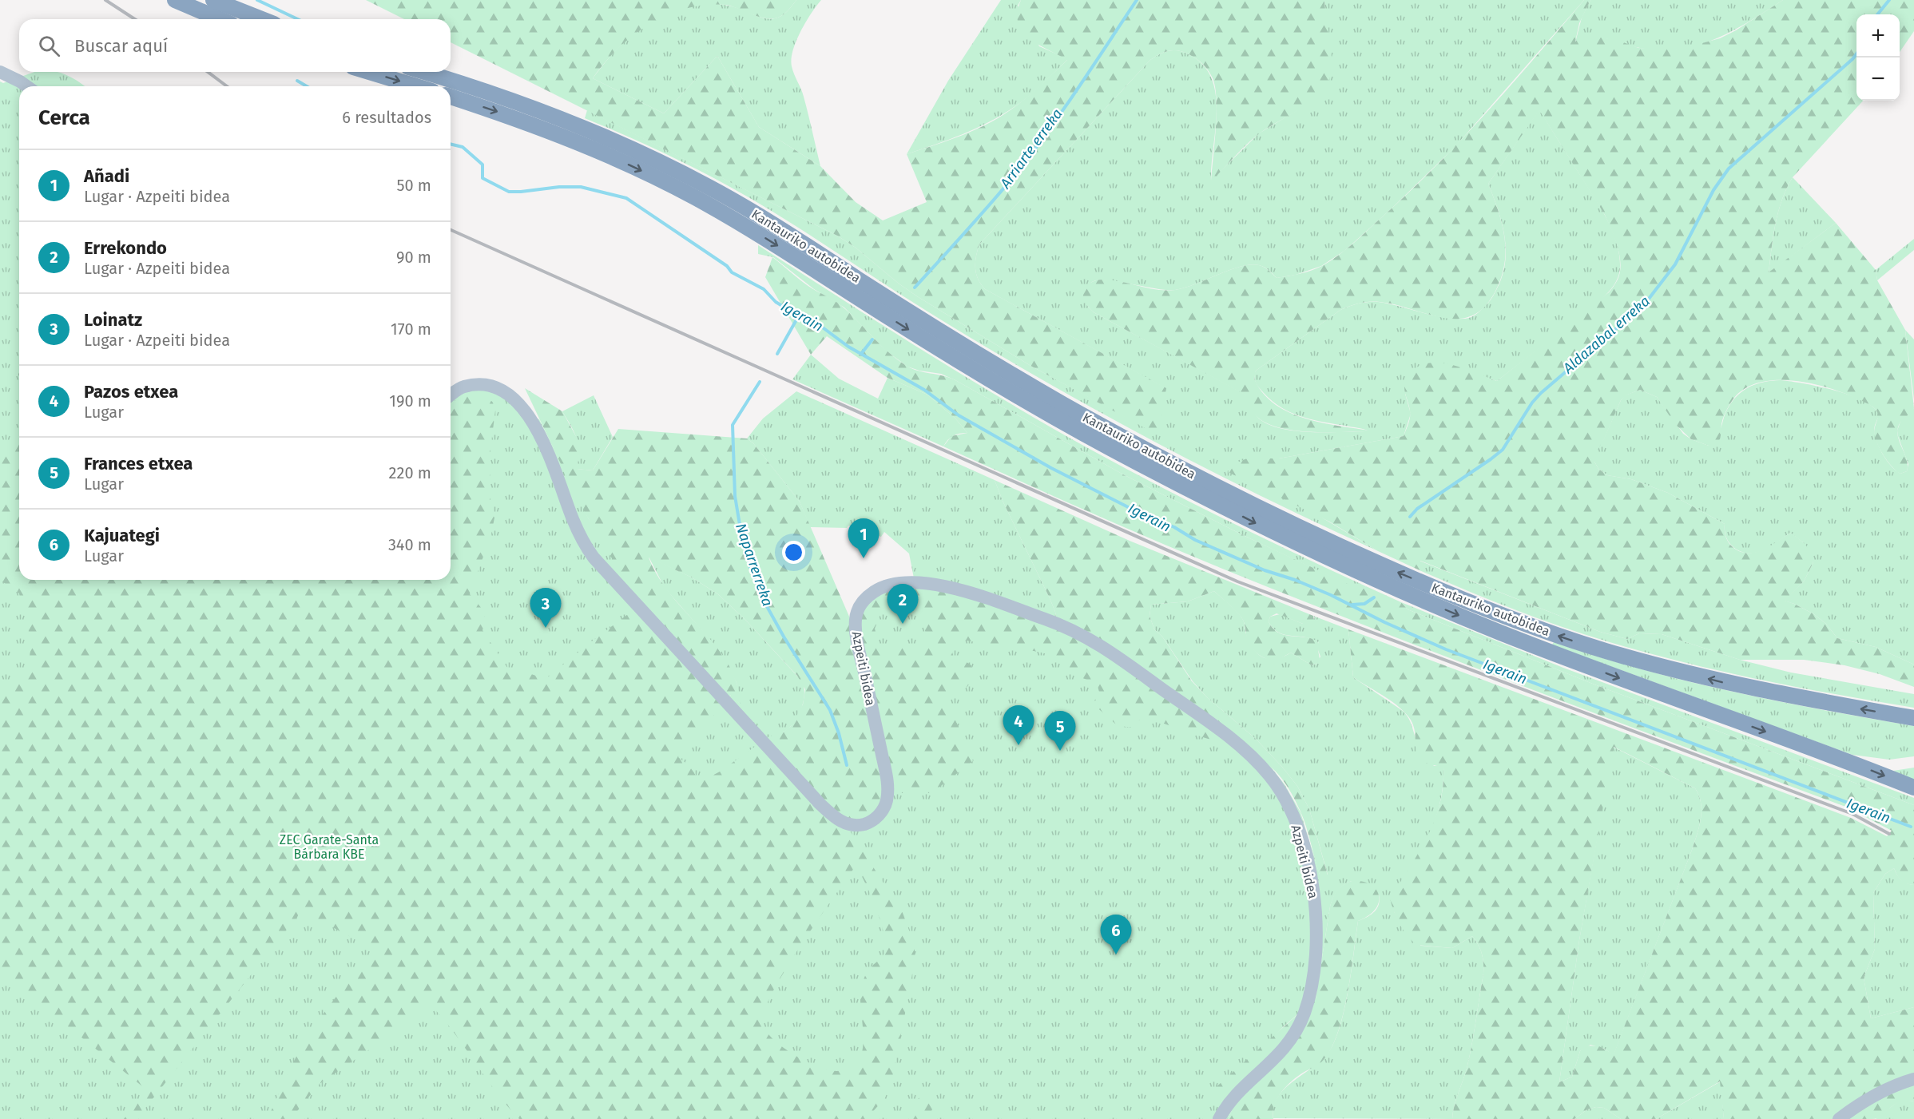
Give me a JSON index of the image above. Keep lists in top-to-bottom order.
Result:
{
  "streets": {
    "highway": ["Kantauriko autobidea"],
    "main road": ["Azpeiti bidea"]
  },
  "water": [
    "Arriarte erreka",
    "Igerain",
    "Aldazabal erreka",
    "Naparrerreka"
  ],
  "parks": ["ZEC Garate-Santa Bárbara KBE"],
  "page": {
    "map_buttons": ["+", "−"],
    "search": "Buscar aquí",
    "heading": ["Cerca", "6 resultados"],
    "list": [
      {
        "mark": "1",
        "name": "Añadi",
        "note": "Lugar · Azpeiti bidea",
        "value": "50 m"
      },
      {
        "mark": "2",
        "name": "Errekondo",
        "note": "Lugar · Azpeiti bidea",
        "value": "90 m"
      },
      {
        "mark": "3",
        "name": "Loinatz",
        "note": "Lugar · Azpeiti bidea",
        "value": "170 m"
      },
      {
        "mark": "4",
        "name": "Pazos etxea",
        "note": "Lugar",
        "value": "190 m"
      },
      {
        "mark": "5",
        "name": "Frances etxea",
        "note": "Lugar",
        "value": "220 m"
      },
      {
        "mark": "6",
        "name": "Kajuategi",
        "note": "Lugar",
        "value": "340 m"
      }
    ],
    "pins": [
      "1",
      "2",
      "3",
      "4",
      "5",
      "6"
    ]
  }
}
